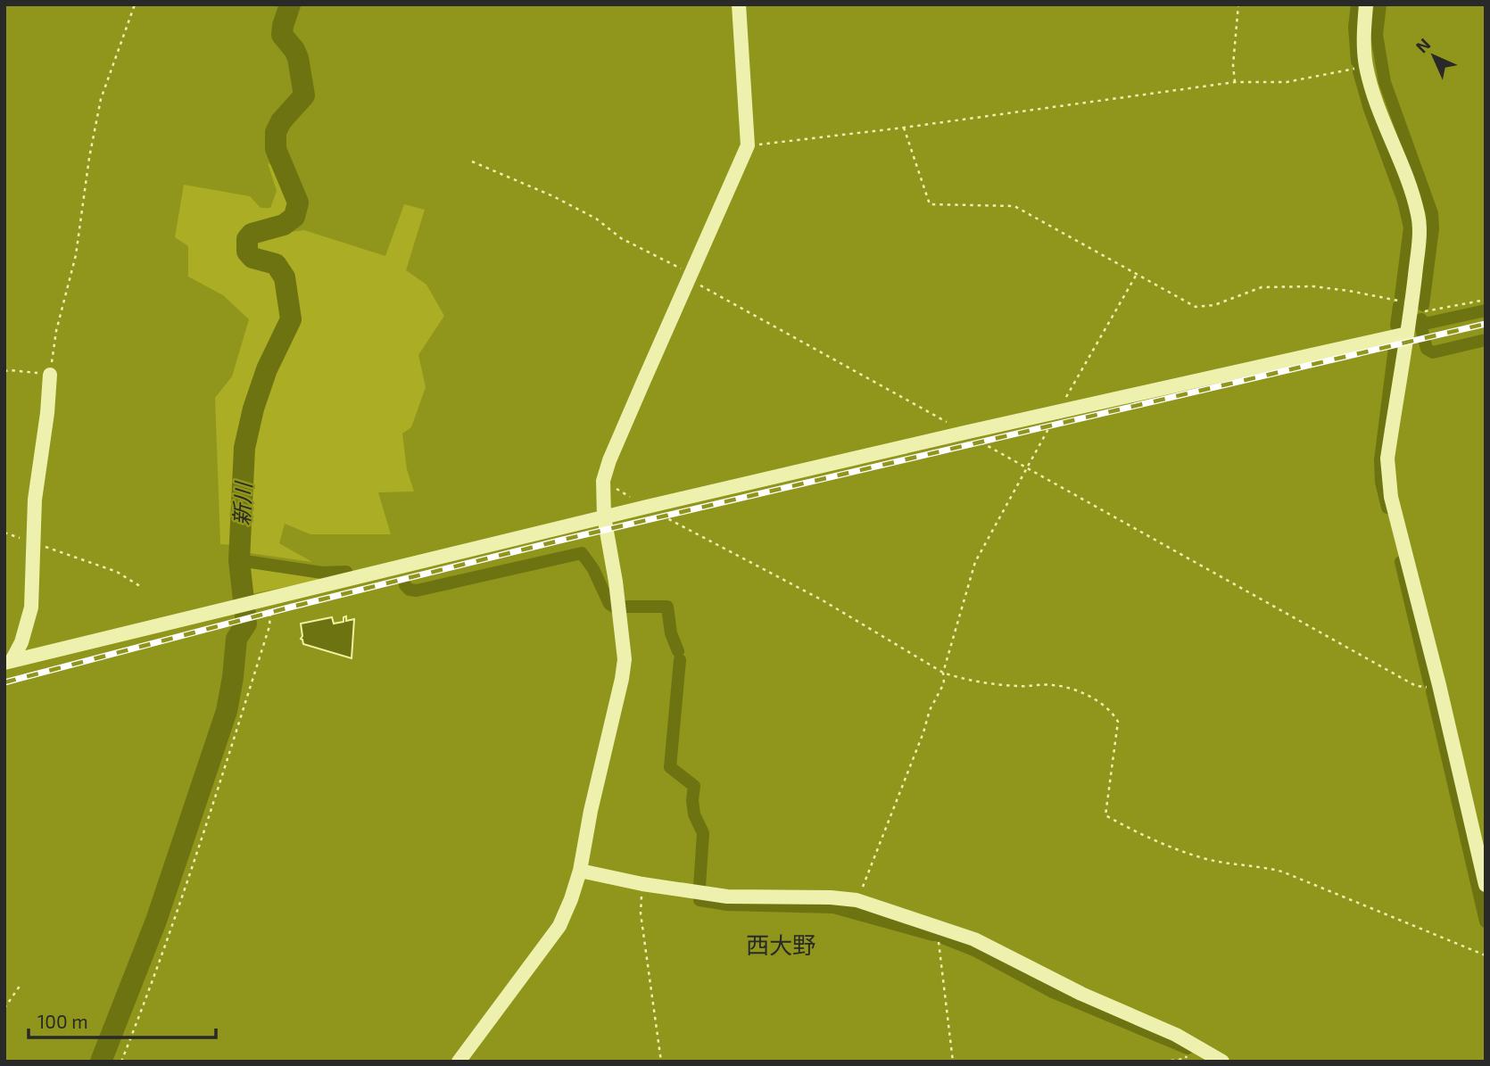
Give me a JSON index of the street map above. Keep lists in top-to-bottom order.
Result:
{
  "districts": ["西大野"],
  "water": ["新川"],
  "scale_bar": "100 m",
  "north": "top left"
}
